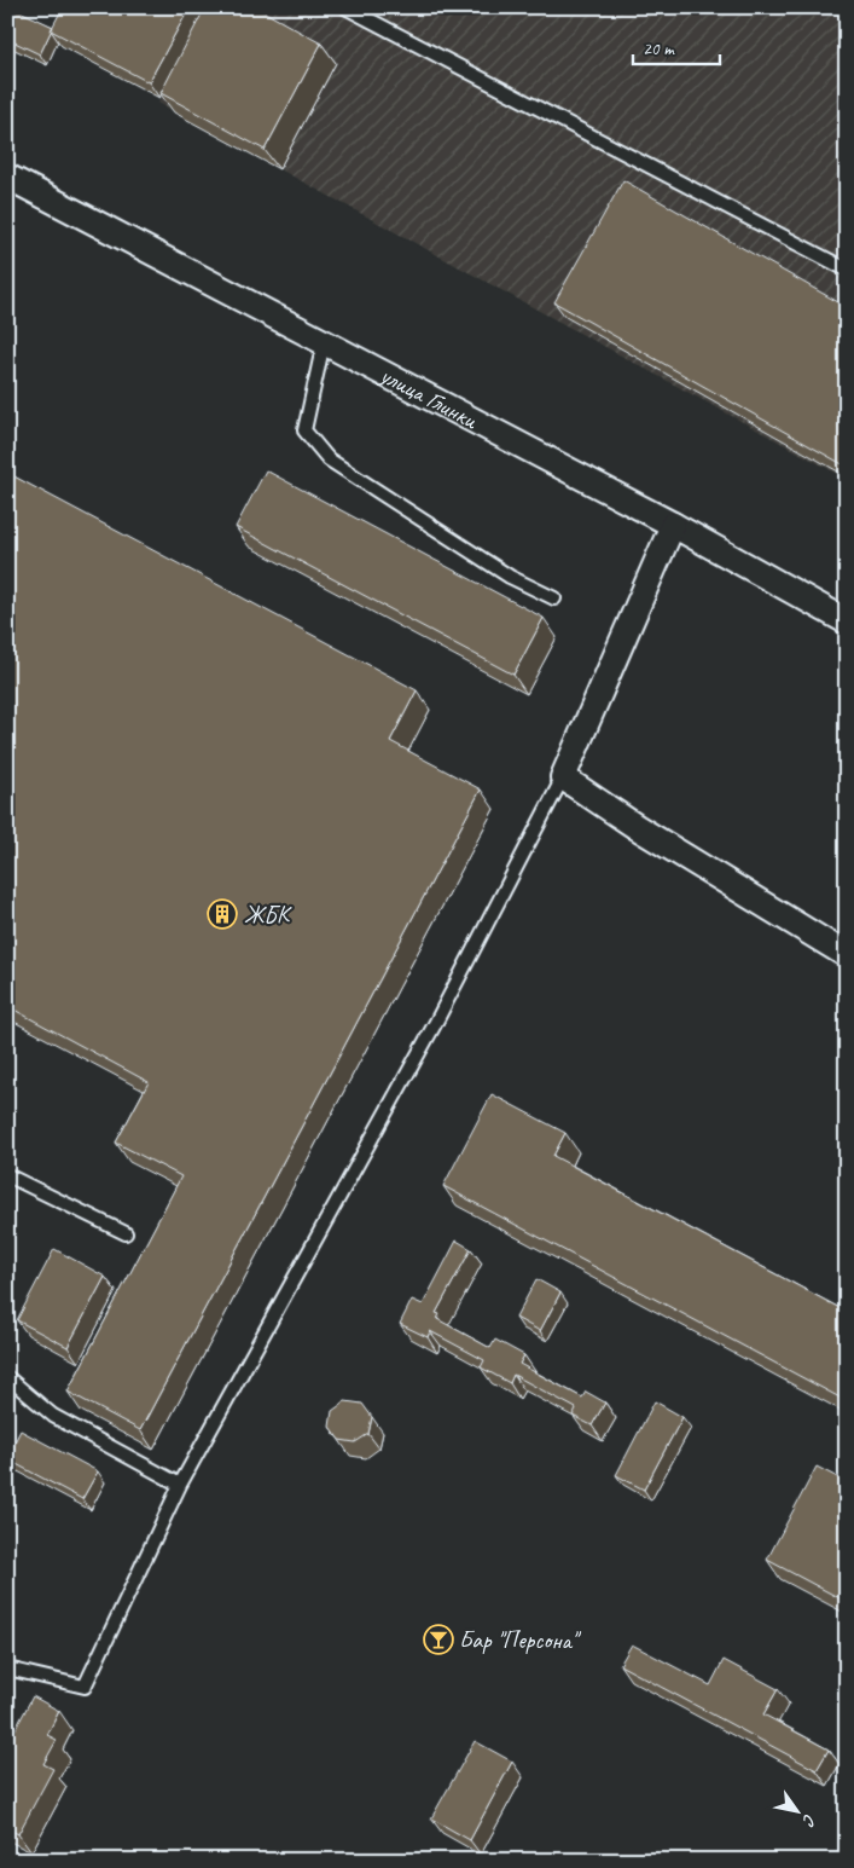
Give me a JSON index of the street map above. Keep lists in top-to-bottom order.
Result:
{
  "streets": {
    "street": ["улица Глинки"]
  },
  "places": {
    "building": ["ЖБК"],
    "bar": ["Бар \"Персона\""]
  },
  "scale_bar": "20 m",
  "north": "bottom right"
}
